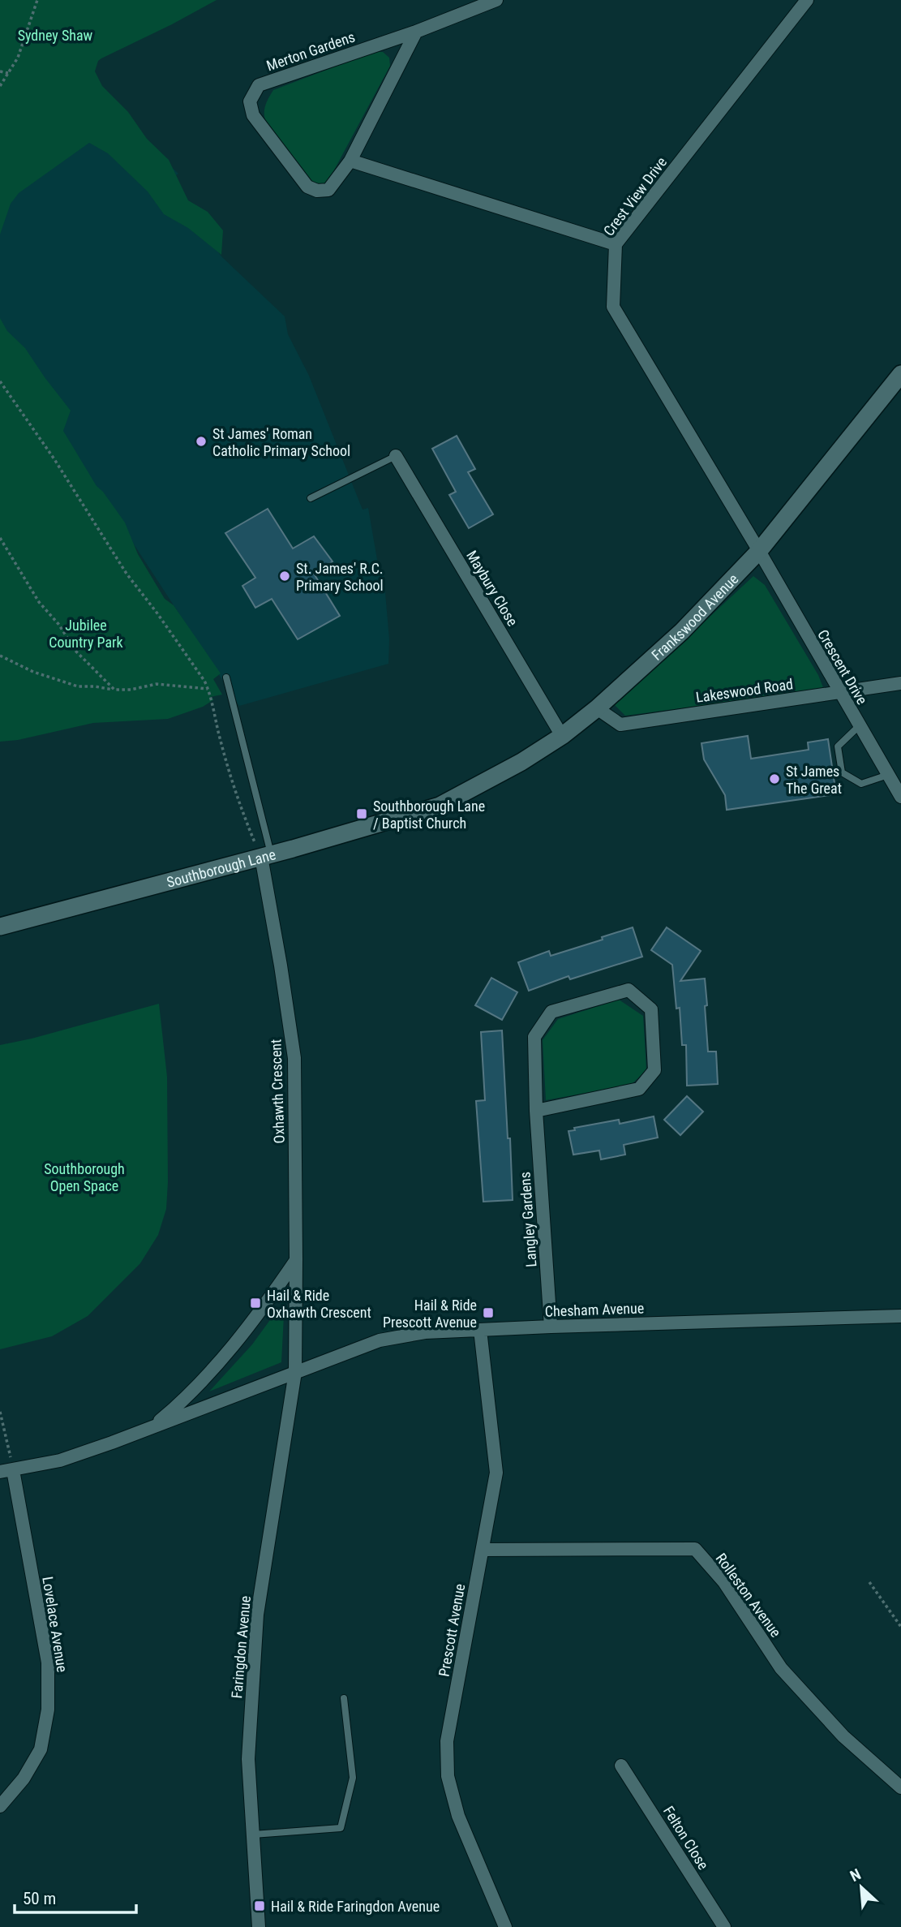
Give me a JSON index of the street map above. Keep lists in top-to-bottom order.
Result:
{
  "streets": {
    "street": [
      "Merton Gardens",
      "Crest View Drive",
      "Maybury Close",
      "Frankswood Avenue",
      "Crescent Drive",
      "Lakeswood Road",
      "Southborough Lane",
      "Oxhawth Crescent",
      "Langley Gardens",
      "Chesham Avenue",
      "Rolleston Avenue",
      "Lovelace Avenue",
      "Prescott Avenue",
      "Faringdon Avenue",
      "Felton Close"
    ]
  },
  "crossings": [
    ["Crest View Drive", "Frankswood Avenue"],
    ["Crest View Drive", "Crescent Drive"],
    ["Maybury Close", "Frankswood Avenue"],
    ["Frankswood Avenue", "Crescent Drive"],
    ["Frankswood Avenue", "Lakeswood Road"],
    ["Frankswood Avenue", "Southborough Lane"],
    ["Crescent Drive", "Lakeswood Road"],
    ["Southborough Lane", "Oxhawth Crescent"],
    ["Oxhawth Crescent", "Chesham Avenue"],
    ["Oxhawth Crescent", "Faringdon Avenue"],
    ["Langley Gardens", "Chesham Avenue"],
    ["Chesham Avenue", "Prescott Avenue"],
    ["Chesham Avenue", "Faringdon Avenue"],
    ["Rolleston Avenue", "Prescott Avenue"]
  ],
  "parks": ["Sydney Shaw", "Jubilee Country Park", "Southborough Open Space"],
  "places": {
    "other": ["St James' Roman Catholic Primary School", "St. James' R.C. Primary School", "St James The Great"],
    "transit": [
      "Southborough Lane / Baptist Church",
      "Hail & Ride Oxhawth Crescent",
      "Hail & Ride Prescott Avenue",
      "Hail & Ride Faringdon Avenue"
    ]
  },
  "scale_bar": "50 m",
  "north": "top left"
}
